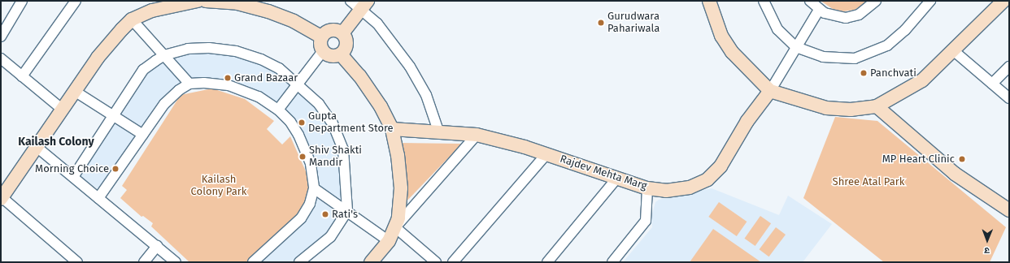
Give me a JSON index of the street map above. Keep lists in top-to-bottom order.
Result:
{
  "streets": {
    "street": ["Rajdev Mehta Marg"]
  },
  "districts": ["Kailash Colony"],
  "parks": ["Kailash Colony Park", "Shree Atal Park"],
  "places": [
    "Gurudwara Pahariwala",
    "Panchvati",
    "Grand Bazaar",
    "Gupta Department Store",
    "Shiv Shakti Mandir",
    "MP Heart Clinic",
    "Morning Choice",
    "Rati's"
  ],
  "north": "bottom"
}
